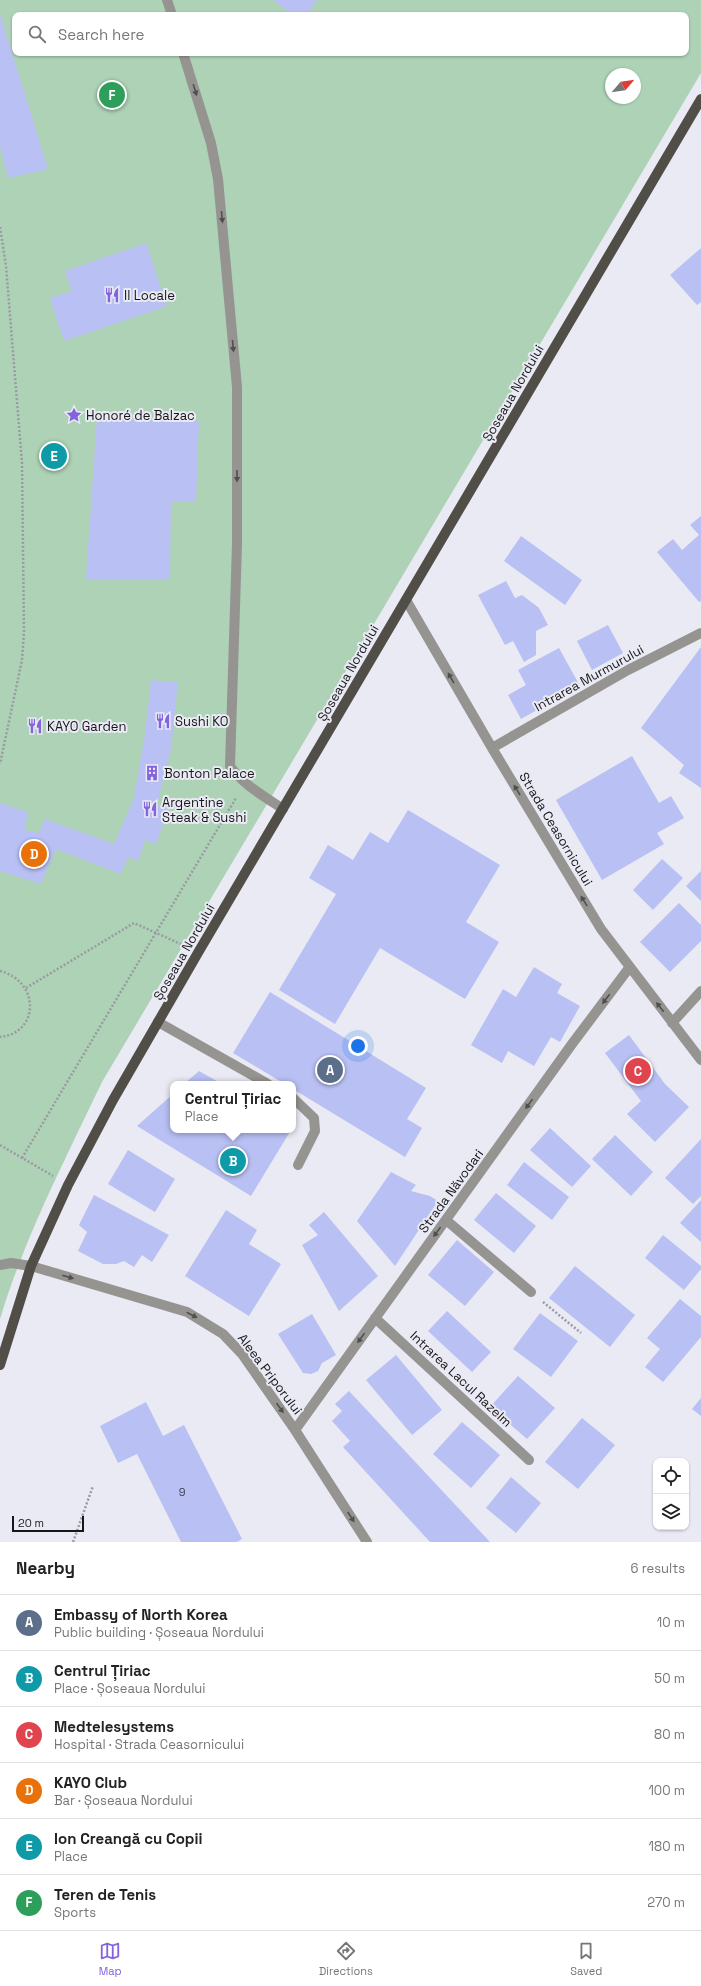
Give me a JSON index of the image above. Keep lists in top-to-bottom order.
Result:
{
  "streets": {
    "main road": ["Șoseaua Nordului"],
    "street": [
      "Intrarea Murmurului",
      "Strada Ceasornicului",
      "Strada Năvodari",
      "Aleea Priporului",
      "Intrarea Lacul Razelm"
    ]
  },
  "crossings": [
    ["Șoseaua Nordului", "Strada Ceasornicului"],
    ["Șoseaua Nordului", "Aleea Priporului"],
    ["Intrarea Murmurului", "Strada Ceasornicului"],
    ["Strada Ceasornicului", "Strada Năvodari"],
    ["Strada Năvodari", "Aleea Priporului"],
    ["Strada Năvodari", "Intrarea Lacul Razelm"]
  ],
  "one_way": ["Strada Ceasornicului", "Strada Năvodari", "Aleea Priporului"],
  "places": {
    "restaurant": [
      "Il Locale",
      "Sushi KO",
      "KAYO Garden",
      "Argentine Steak & Sushi"
    ],
    "place": ["Honoré de Balzac"],
    "building": ["Bonton Palace"]
  },
  "house_numbers": ["9"],
  "scale_bar": "20 m",
  "north": "top right",
  "page": {
    "search": "Search here",
    "pins": [
      "F",
      "E",
      "D",
      "A",
      "C",
      "B"
    ],
    "popup": ["Centrul Țiriac", "Place"],
    "scale": "20 m",
    "heading": ["Nearby", "6 results"],
    "list": [
      {
        "mark": "A",
        "name": "Embassy of North Korea",
        "note": "Public building · Șoseaua Nordului",
        "value": "10 m"
      },
      {
        "mark": "B",
        "name": "Centrul Țiriac",
        "note": "Place · Șoseaua Nordului",
        "value": "50 m"
      },
      {
        "mark": "C",
        "name": "Medtelesystems",
        "note": "Hospital · Strada Ceasornicului",
        "value": "80 m"
      },
      {
        "mark": "D",
        "name": "KAYO Club",
        "note": "Bar · Șoseaua Nordului",
        "value": "100 m"
      },
      {
        "mark": "E",
        "name": "Ion Creangă cu Copii",
        "note": "Place",
        "value": "180 m"
      },
      {
        "mark": "F",
        "name": "Teren de Tenis",
        "note": "Sports",
        "value": "270 m"
      }
    ],
    "nav": ["Map", "Directions", "Saved"]
  }
}
